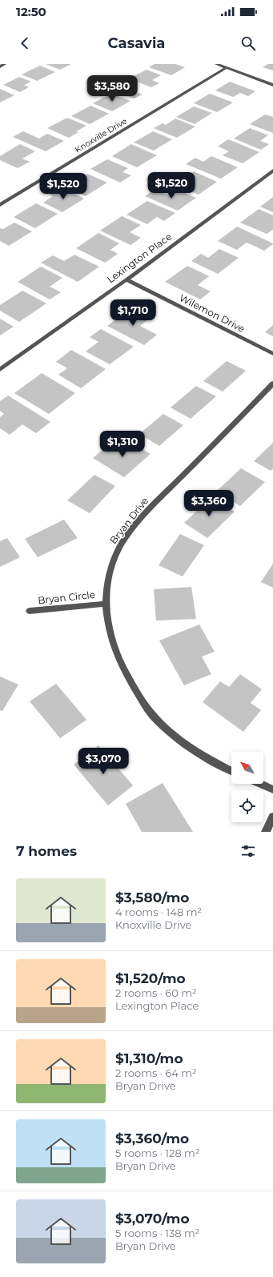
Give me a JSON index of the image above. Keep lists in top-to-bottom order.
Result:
{
  "streets": {
    "street": [
      "Knoxville Drive",
      "Lexington Place",
      "Wilemon Drive",
      "Bryan Drive",
      "Bryan Circle"
    ]
  },
  "crossings": [
    ["Lexington Place", "Wilemon Drive"],
    ["Bryan Drive", "Bryan Circle"]
  ],
  "north": "top left",
  "page": {
    "status": "12:50",
    "header": "Casavia",
    "price": [
      "$3,580",
      "$1,520",
      "$1,520",
      "$1,710",
      "$1,310",
      "$3,360",
      "$3,070"
    ],
    "heading": "7 homes",
    "list": [
      {
        "name": "$3,580/mo",
        "note": "4 rooms · 148 m² · Knoxville Drive"
      },
      {
        "name": "$1,520/mo",
        "note": "2 rooms · 60 m² · Lexington Place"
      },
      {
        "name": "$1,310/mo",
        "note": "2 rooms · 64 m² · Bryan Drive"
      },
      {
        "name": "$3,360/mo",
        "note": "5 rooms · 128 m² · Bryan Drive"
      },
      {
        "name": "$3,070/mo",
        "note": "5 rooms · 138 m² · Bryan Drive"
      }
    ]
  }
}
